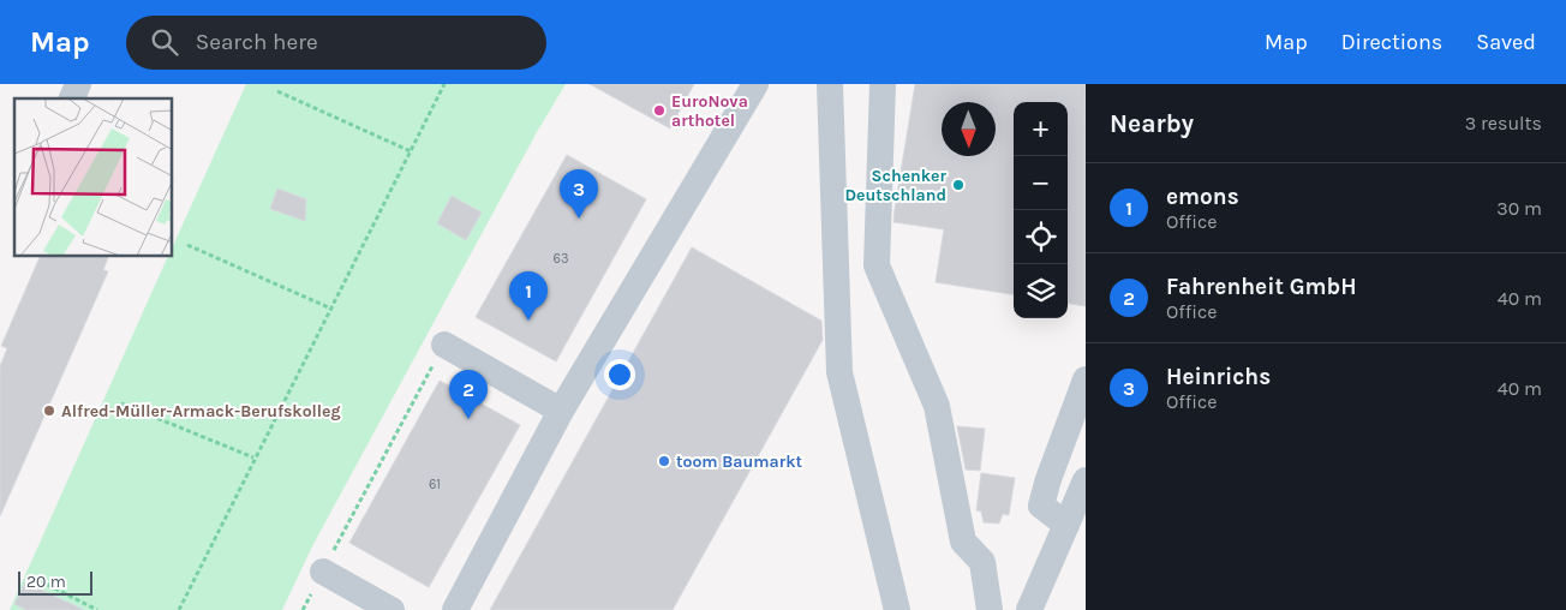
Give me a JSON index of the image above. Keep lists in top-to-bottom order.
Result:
{
  "places": [
    "EuroNova arthotel",
    "Schenker Deutschland",
    "Alfred-Müller-Armack-Berufskolleg",
    "toom Baumarkt"
  ],
  "house_numbers": ["63", "61"],
  "scale_bar": "20 m",
  "north": "bottom",
  "page": {
    "header": "Map",
    "search": "Search here",
    "nav": ["Map", "Directions", "Saved"],
    "heading": ["Nearby", "3 results"],
    "map_buttons": ["+", "−"],
    "list": [
      {
        "mark": "1",
        "name": "emons",
        "note": "Office",
        "value": "30 m"
      },
      {
        "mark": "2",
        "name": "Fahrenheit GmbH",
        "note": "Office",
        "value": "40 m"
      },
      {
        "mark": "3",
        "name": "Heinrichs",
        "note": "Office",
        "value": "40 m"
      }
    ],
    "pins": ["3", "1", "2"],
    "scale": "20 m"
  }
}
